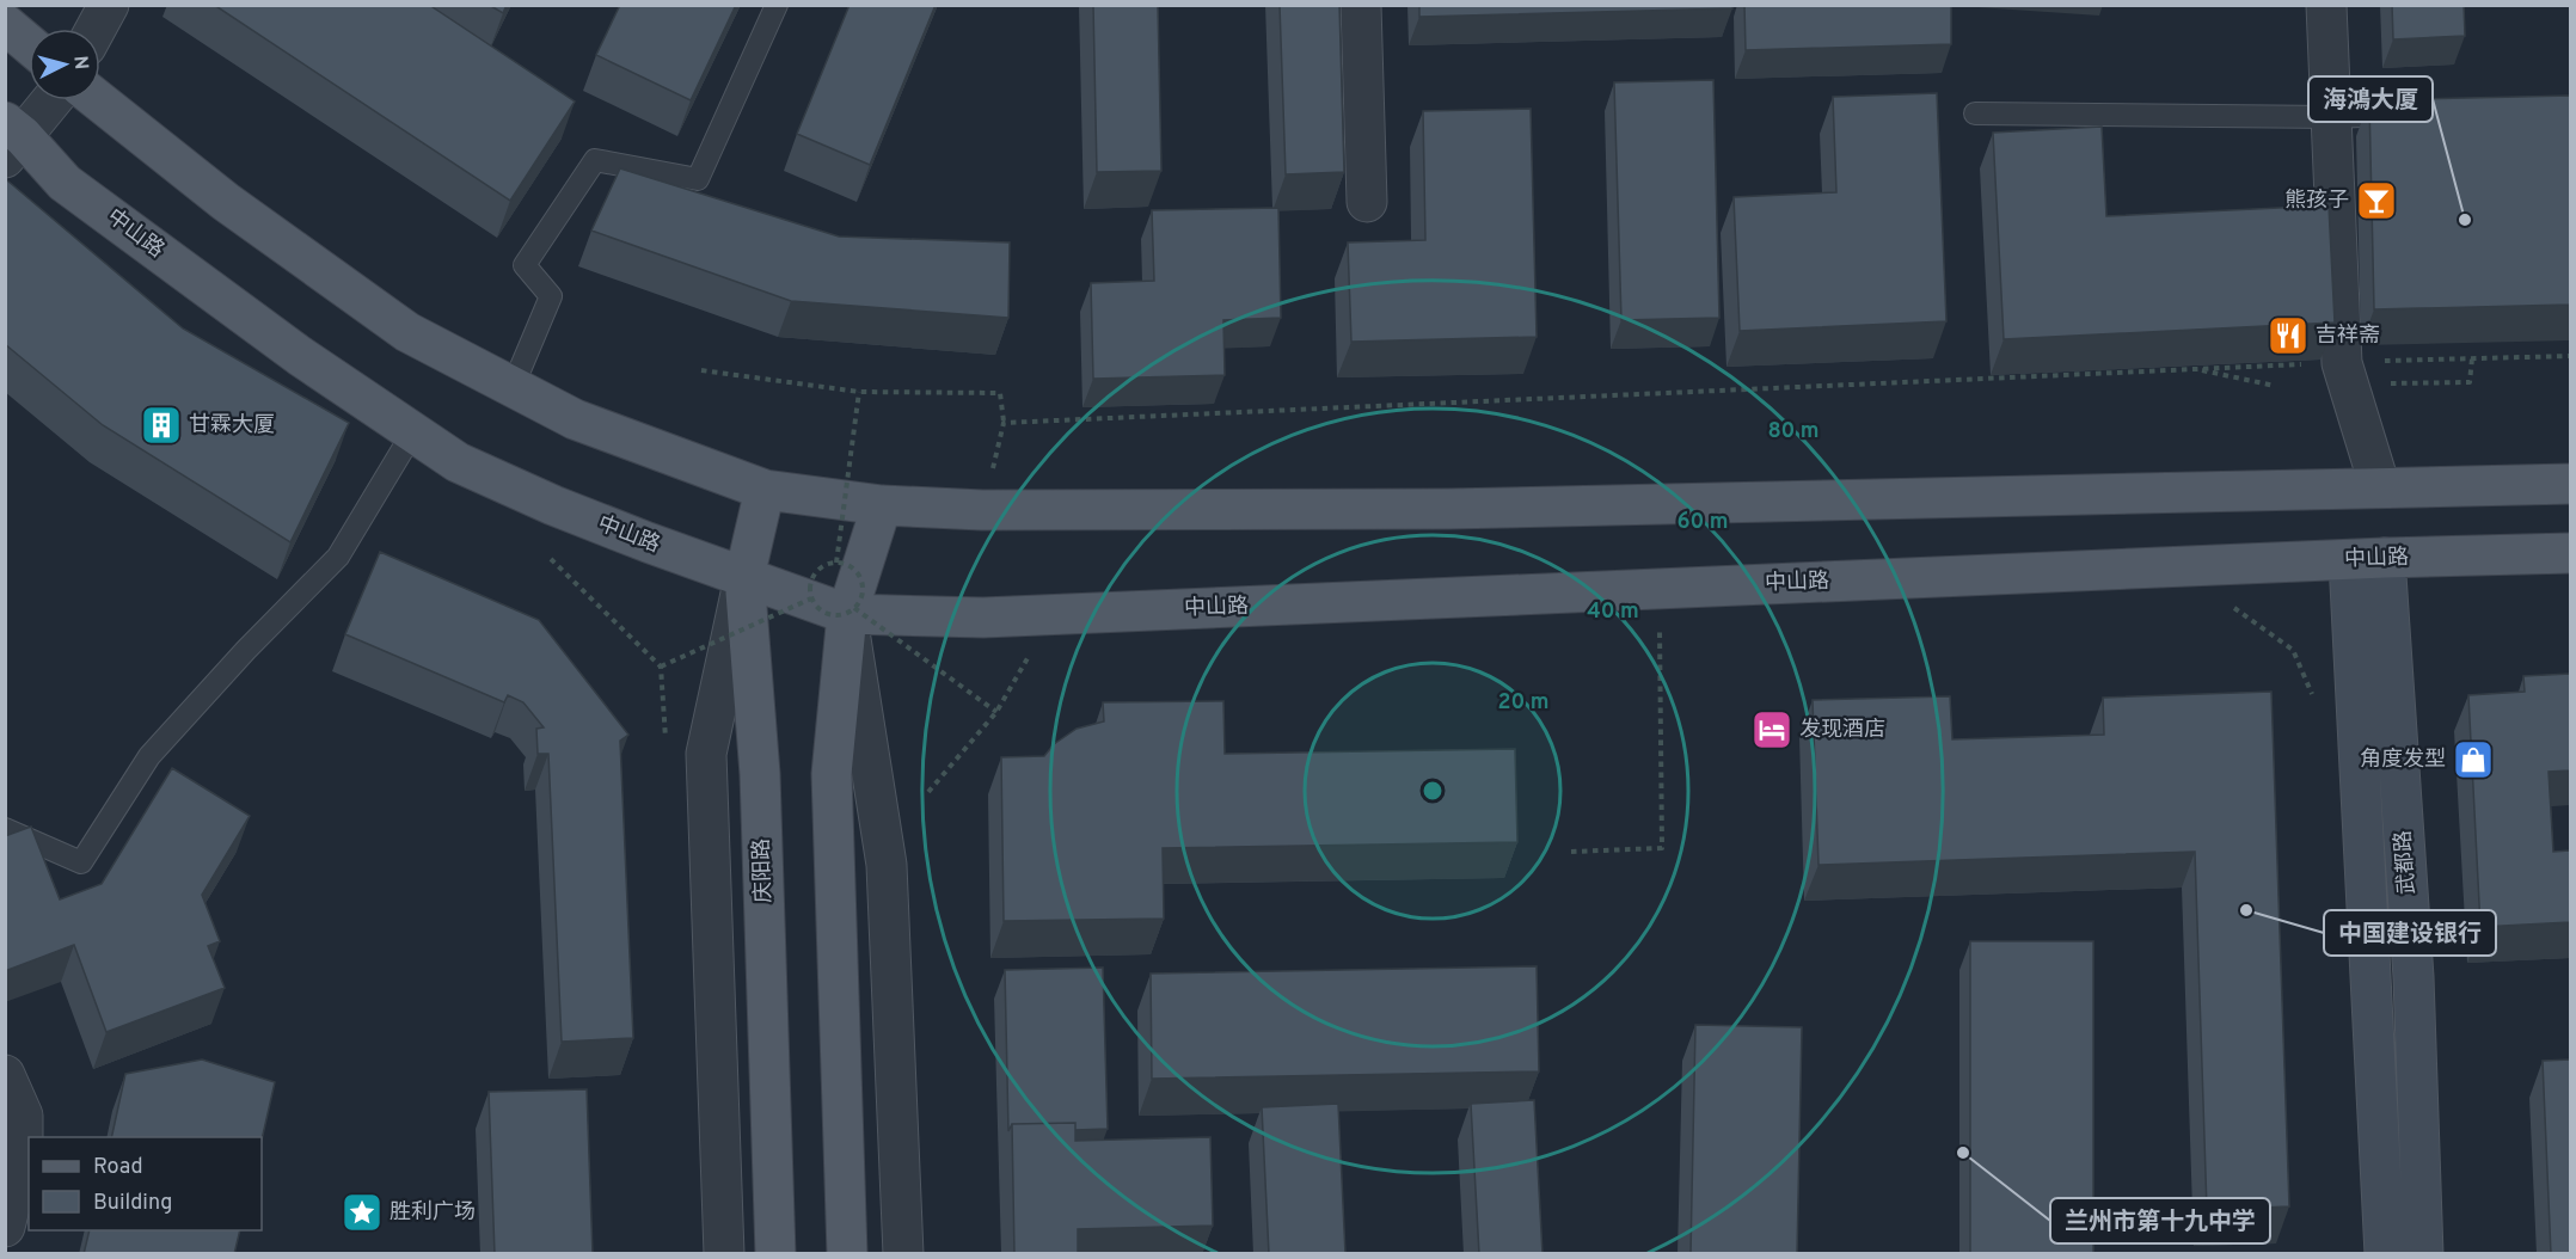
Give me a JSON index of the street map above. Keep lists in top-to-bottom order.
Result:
{
  "streets": {
    "main road": ["中山路", "武都路", "庆阳路"]
  },
  "crossings": [
    ["中山路", "武都路"],
    ["中山路", "庆阳路"]
  ],
  "places": {
    "bar": ["熊孩子"],
    "other": ["海鴻大厦", "中国建设银行", "兰州市第十九中学"],
    "restaurant": ["吉祥斋"],
    "building": ["甘霖大厦"],
    "hotel": ["发现酒店"],
    "shop": ["角度发型"],
    "place": ["胜利广场"]
  },
  "legend": ["Road", "Building"],
  "north": "right",
  "rings": [
    "80 m",
    "60 m",
    "40 m",
    "20 m"
  ]
}
